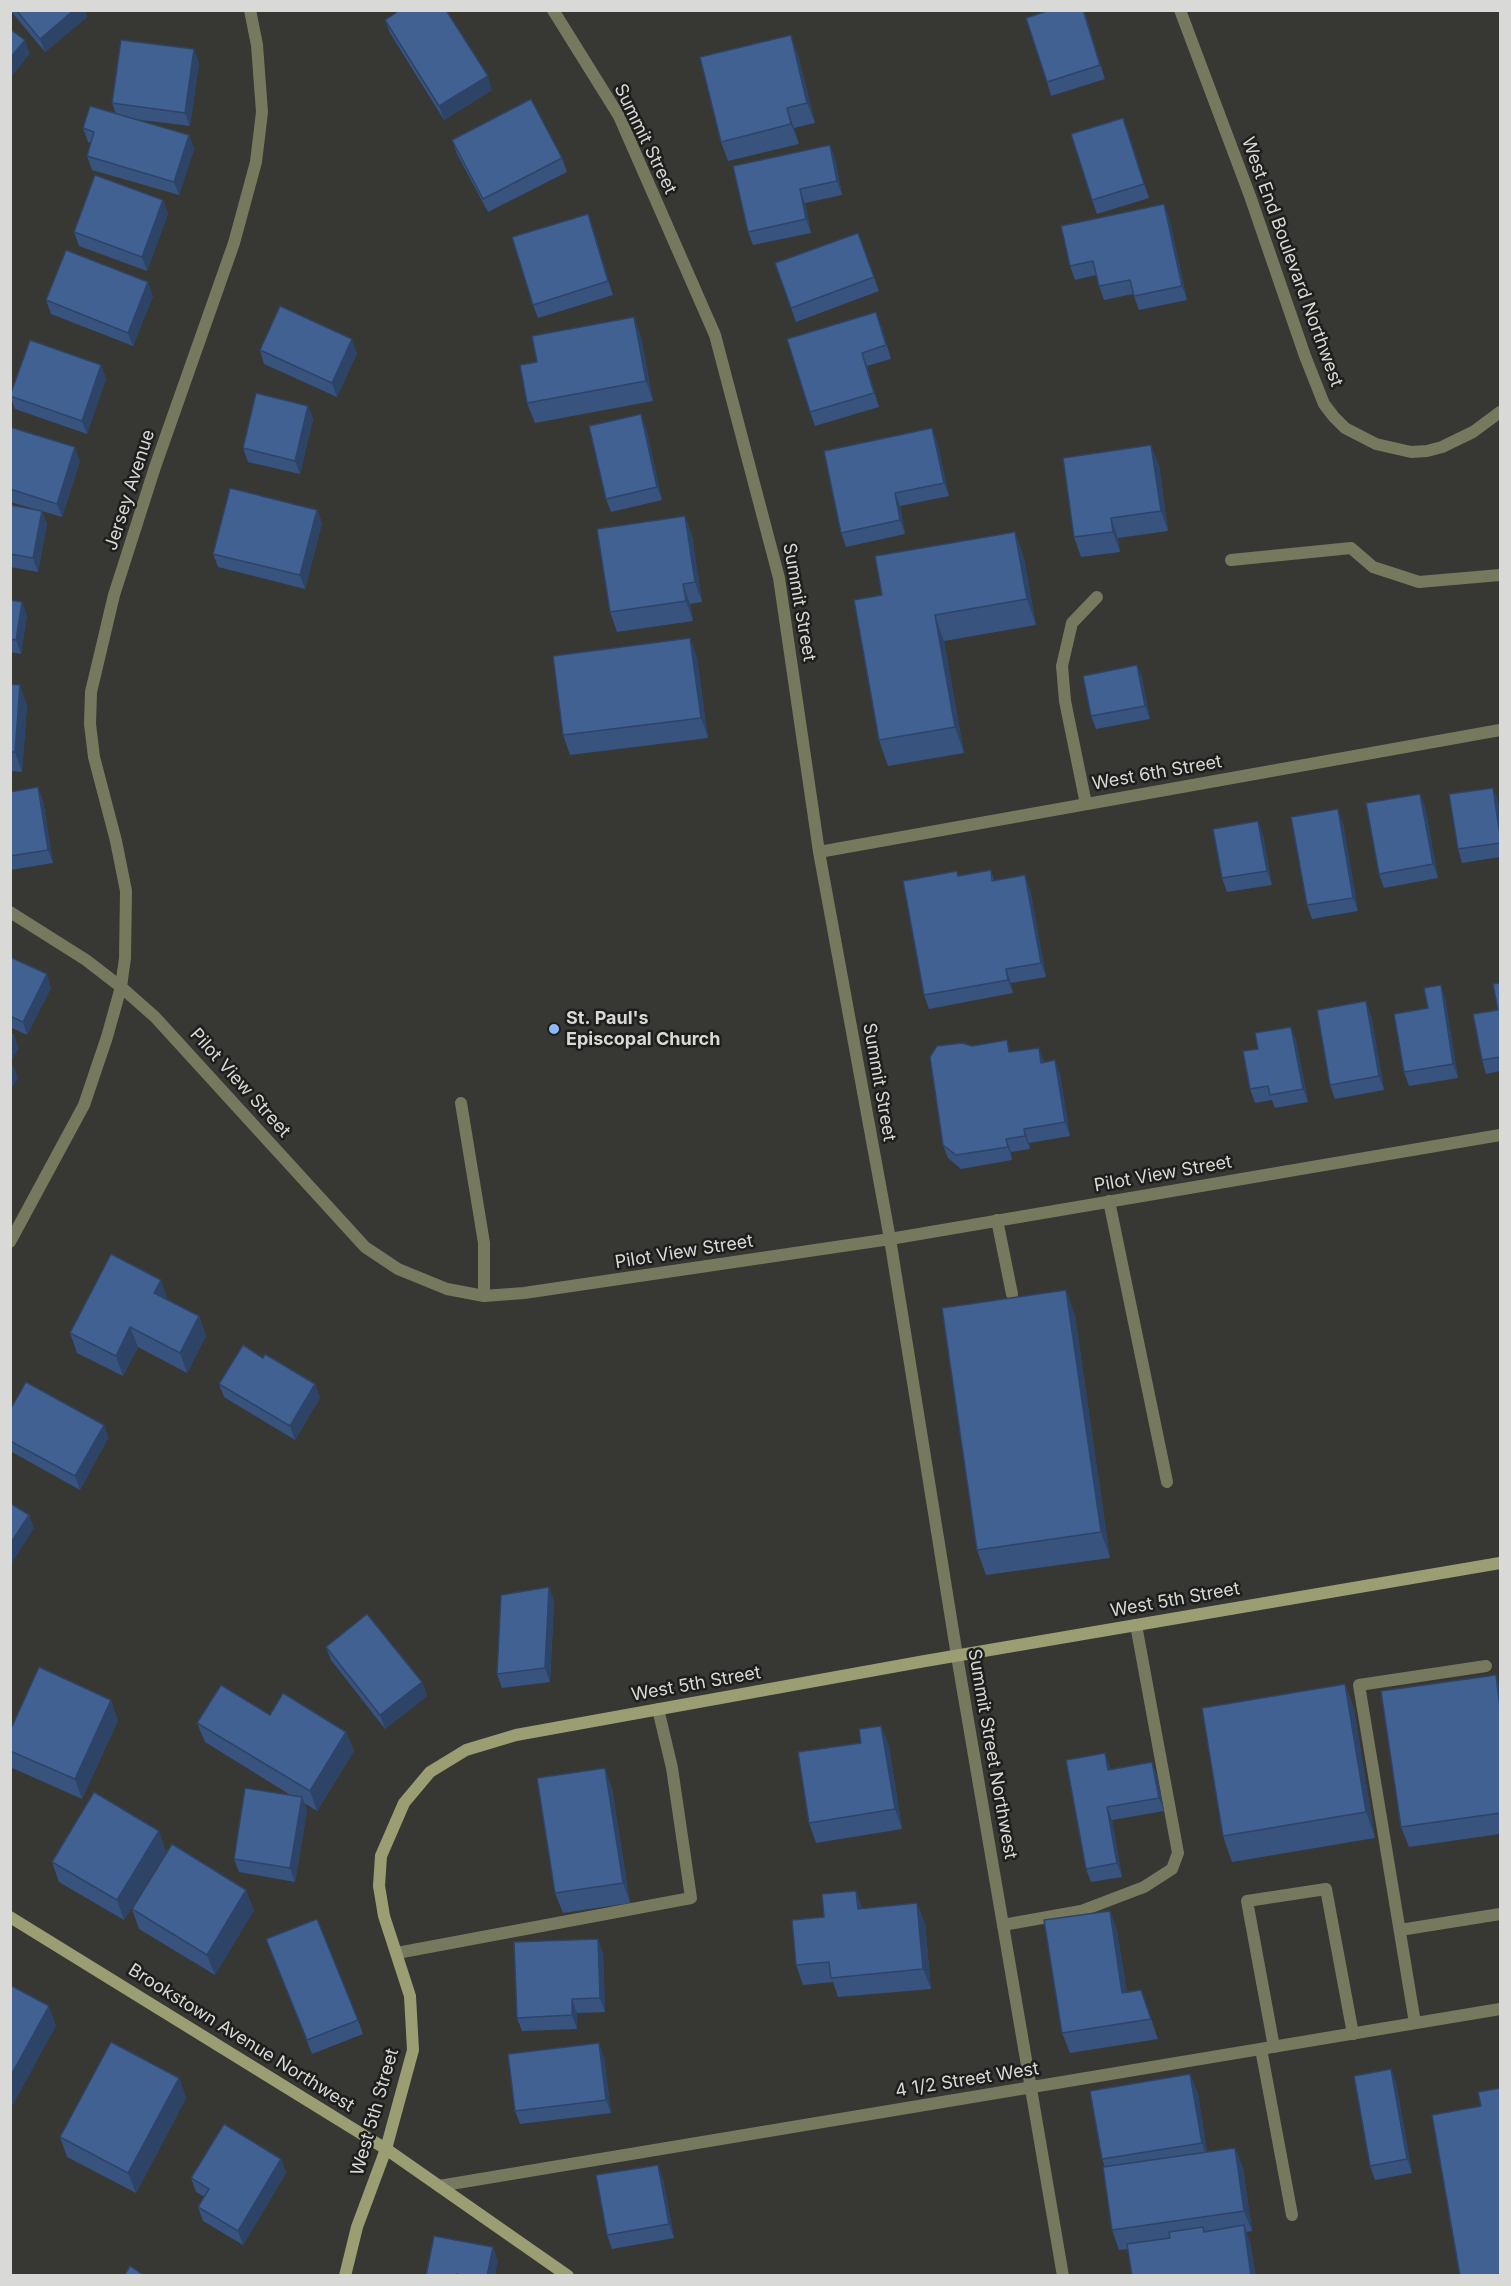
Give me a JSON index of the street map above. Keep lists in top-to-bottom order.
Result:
{
  "streets": {
    "street": [
      "Summit Street",
      "West End Boulevard Northwest",
      "Jersey Avenue",
      "West 6th Street",
      "Pilot View Street",
      "West 5th Street",
      "Summit Street Northwest",
      "Brookstown Avenue Northwest",
      "4 1/2 Street West"
    ]
  },
  "crossings": [
    ["Summit Street", "West 6th Street"],
    ["Summit Street", "Pilot View Street"],
    ["Summit Street", "Summit Street Northwest"],
    ["Jersey Avenue", "Pilot View Street"],
    ["Pilot View Street", "Summit Street Northwest"],
    ["West 5th Street", "Summit Street Northwest"],
    ["West 5th Street", "Brookstown Avenue Northwest"],
    ["Summit Street Northwest", "4 1/2 Street West"],
    ["Brookstown Avenue Northwest", "4 1/2 Street West"]
  ],
  "places": ["St. Paul's Episcopal Church"]
}
